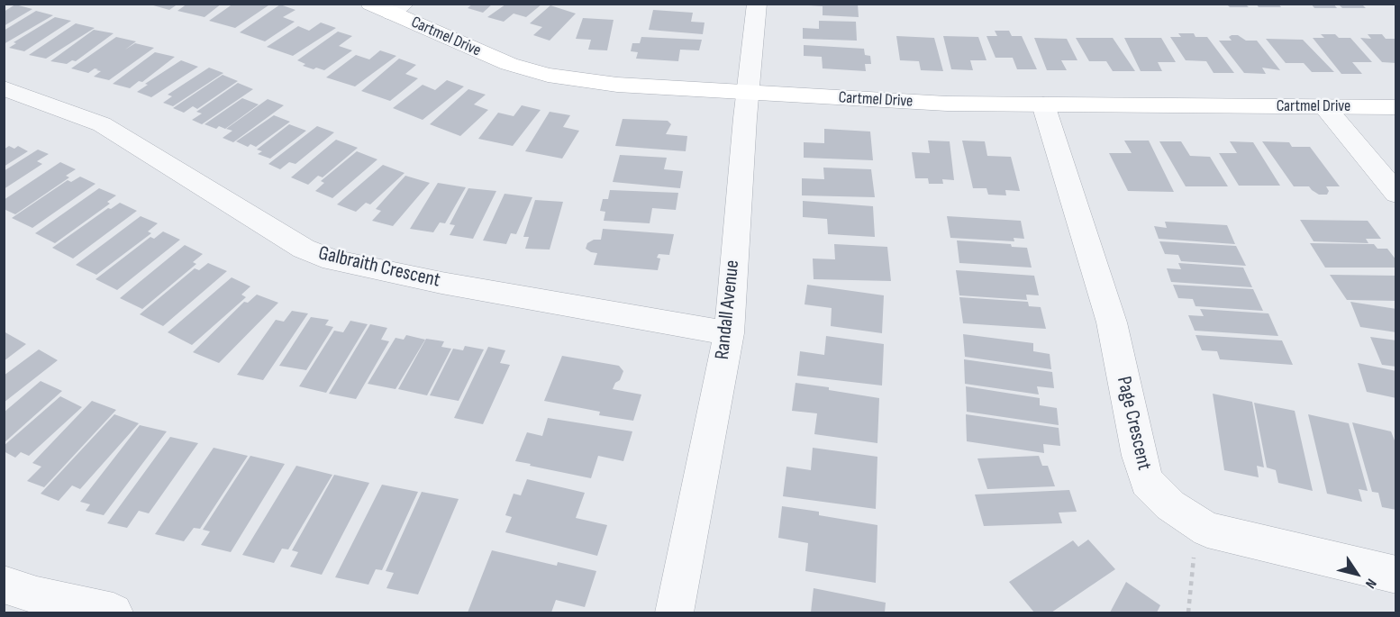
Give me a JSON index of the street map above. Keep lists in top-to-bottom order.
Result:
{
  "streets": {
    "street": [
      "Cartmel Drive",
      "Galbraith Crescent",
      "Randall Avenue",
      "Page Crescent"
    ]
  },
  "crossings": [
    ["Cartmel Drive", "Randall Avenue"],
    ["Cartmel Drive", "Page Crescent"],
    ["Galbraith Crescent", "Randall Avenue"]
  ],
  "north": "bottom right"
}
